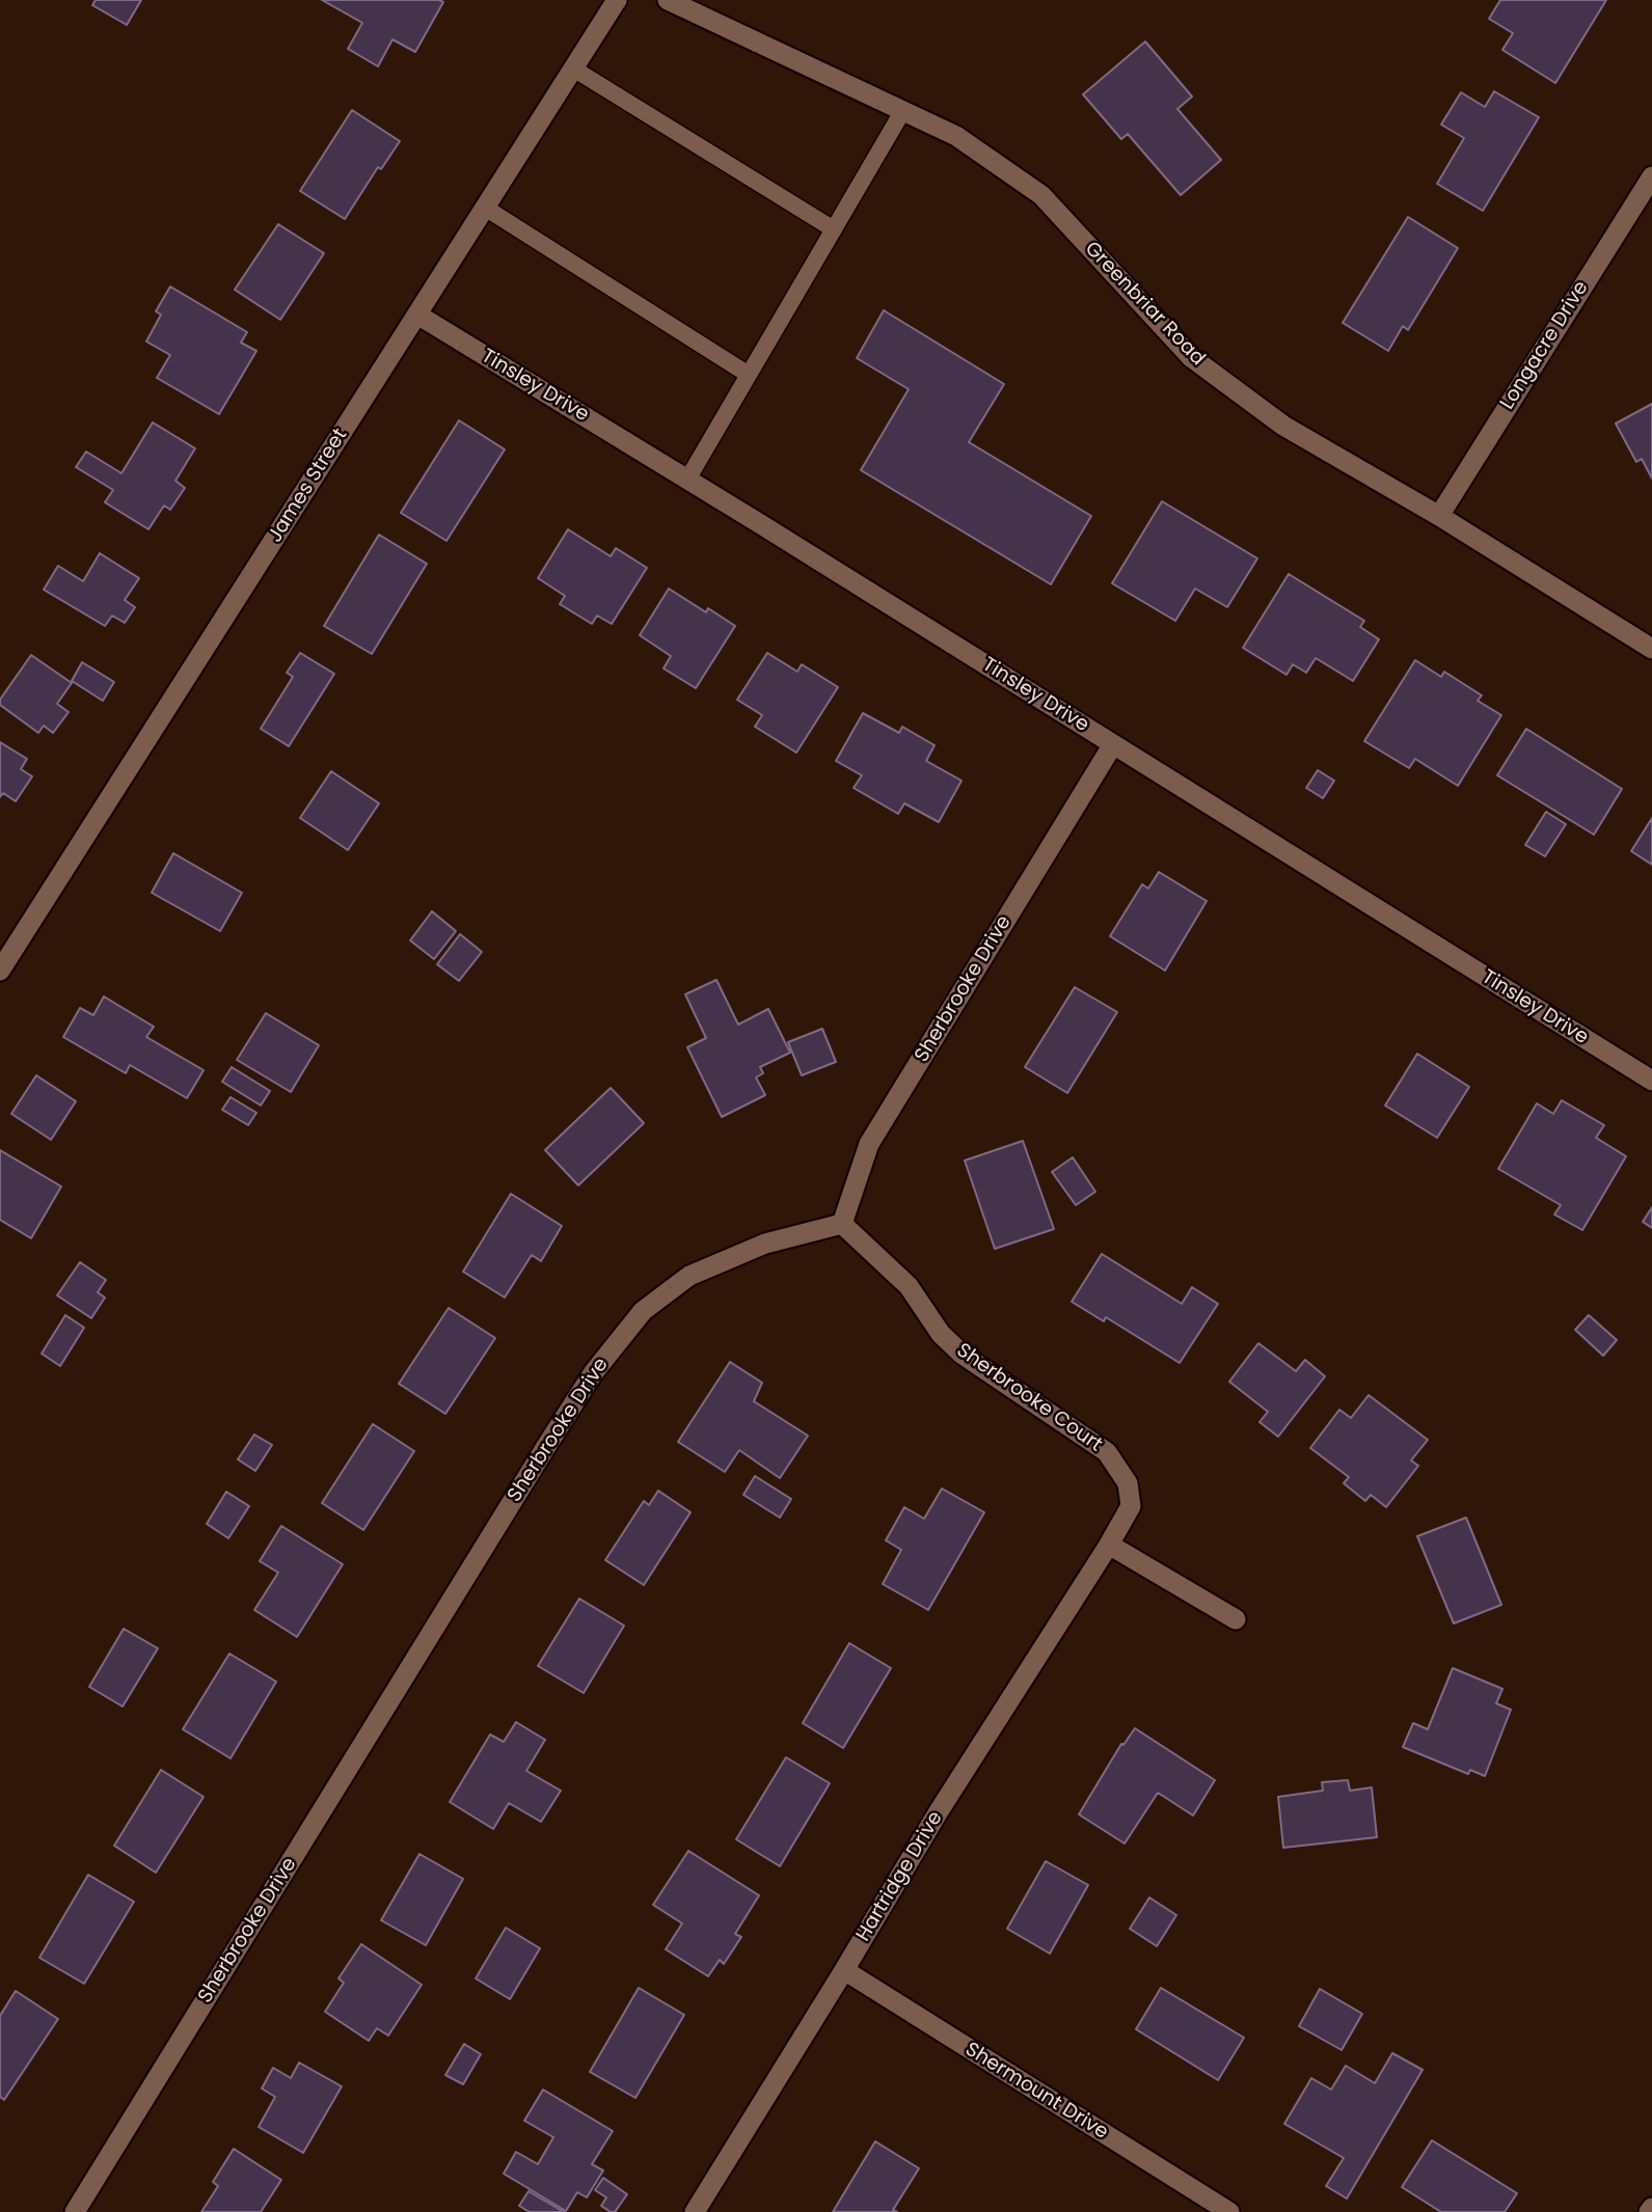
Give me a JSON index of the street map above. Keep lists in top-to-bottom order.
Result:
{
  "streets": {
    "street": [
      "Greenbriar Road",
      "Longacre Drive",
      "Tinsley Drive",
      "James Street",
      "Sherbrooke Drive",
      "Sherbrooke Court",
      "Hartridge Drive",
      "Shermount Drive"
    ]
  },
  "crossings": [
    ["Greenbriar Road", "Longacre Drive"],
    ["Tinsley Drive", "James Street"],
    ["Tinsley Drive", "Sherbrooke Drive"],
    ["Sherbrooke Drive", "Sherbrooke Court"],
    ["Sherbrooke Court", "Hartridge Drive"],
    ["Hartridge Drive", "Shermount Drive"]
  ]
}
